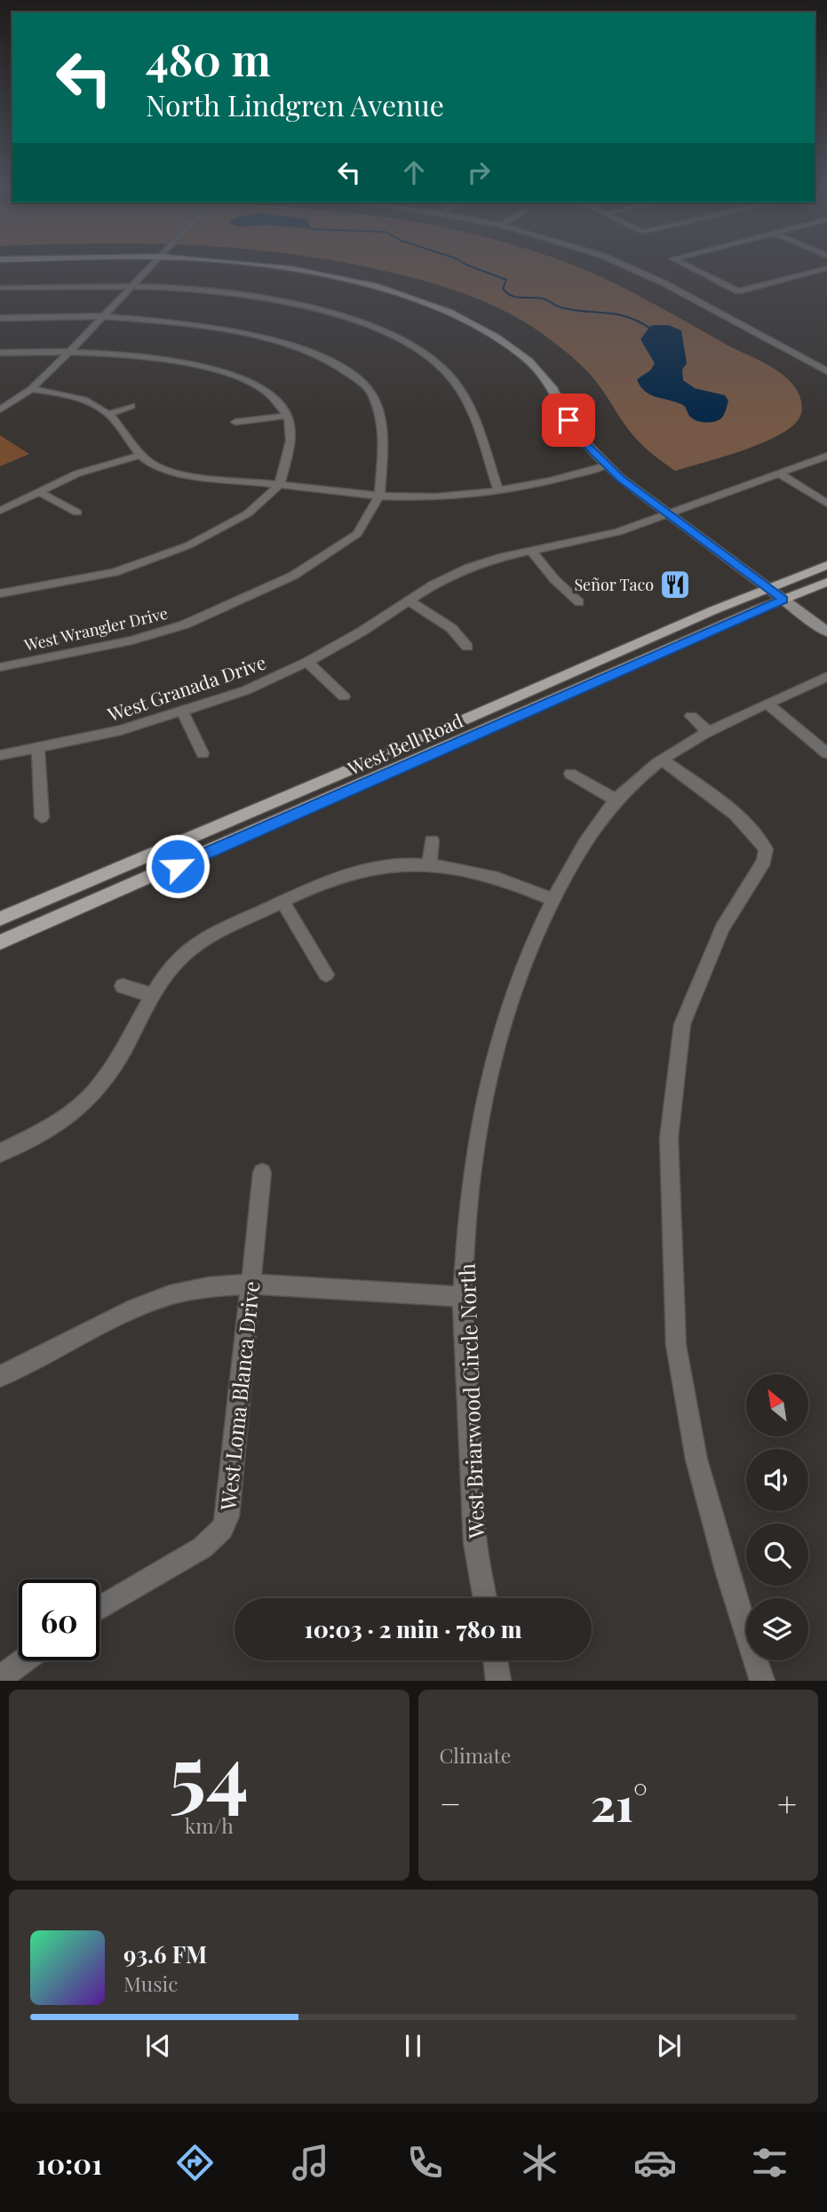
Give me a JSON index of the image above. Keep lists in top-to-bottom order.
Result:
{
  "streets": {
    "main road": ["West Bell Road"],
    "street": [
      "West Wrangler Drive",
      "West Granada Drive",
      "West Loma Blanca Drive",
      "West Briarwood Circle North"
    ]
  },
  "places": {
    "restaurant": ["Señor Taco"]
  },
  "north": "top left",
  "page": {
    "turn": ["480 m", "North Lindgren Avenue"],
    "limit": "60",
    "trip": "10:03 · 2 min · 780 m",
    "tile": [
      ["54", "km/h"],
      "Climate"
    ],
    "heat": ["−", "21°", "+"],
    "song": ["93.6 FM", "Music"],
    "tabs": "10:01"
  }
}
